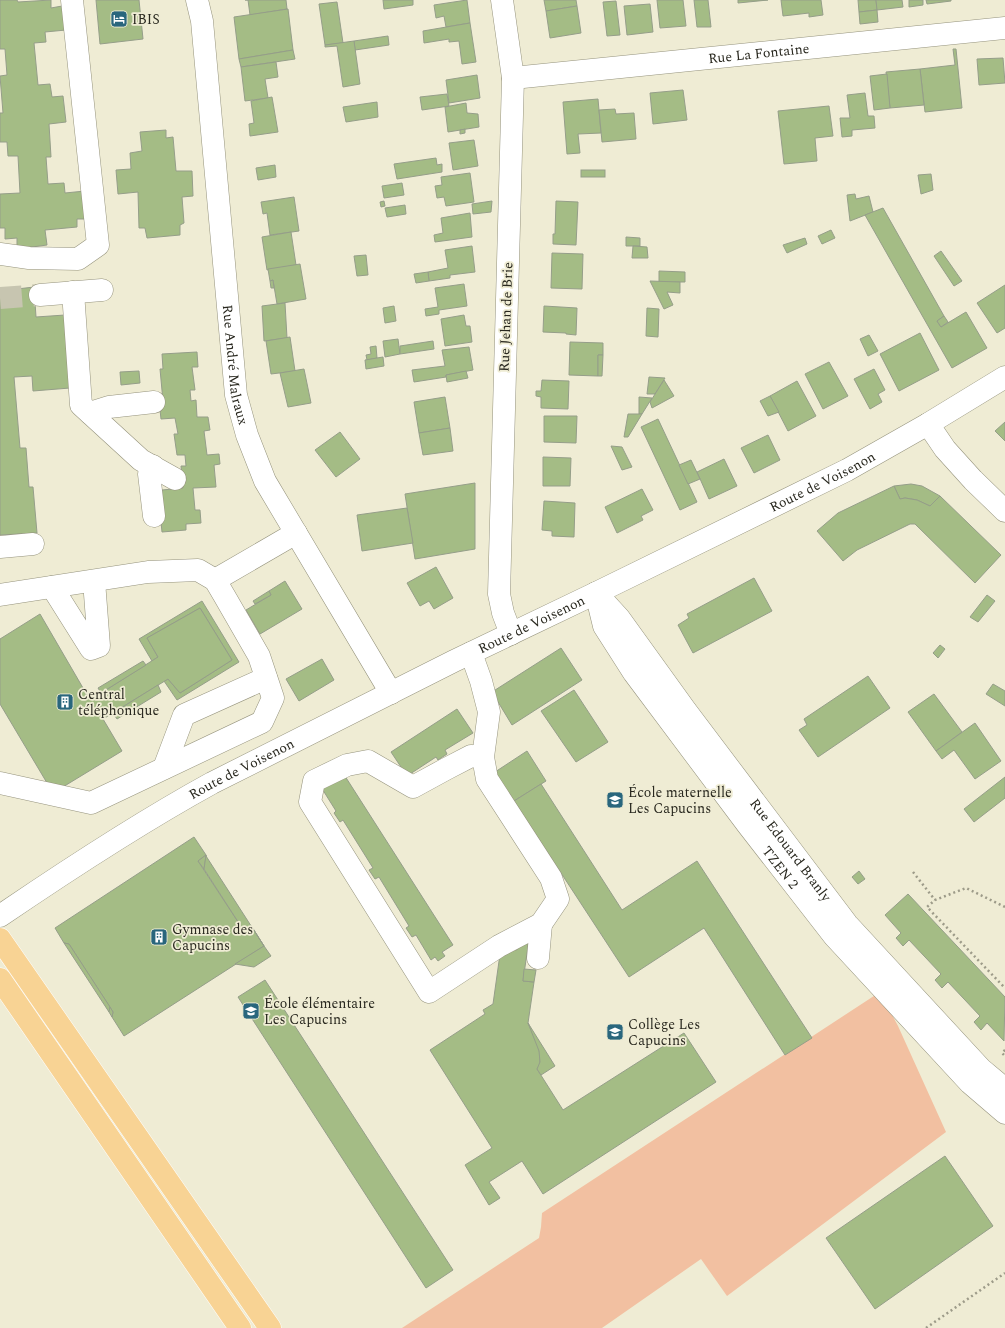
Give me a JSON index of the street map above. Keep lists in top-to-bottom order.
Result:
{
  "streets": {
    "street": [
      "Rue La Fontaine",
      "Rue Jehan de Brie",
      "Rue André Malraux",
      "Route de Voisenon",
      "Rue Edouard Branly",
      "TZEN 2"
    ]
  },
  "crossings": [
    ["Rue La Fontaine", "Rue Jehan de Brie"],
    ["Rue Jehan de Brie", "Route de Voisenon"],
    ["Rue André Malraux", "Route de Voisenon"],
    ["Route de Voisenon", "Rue Edouard Branly"],
    ["Route de Voisenon", "TZEN 2"],
    ["Rue Edouard Branly", "TZEN 2"]
  ],
  "places": {
    "hotel": ["IBIS"],
    "building": ["Central téléphonique", "Gymnase des Capucins"],
    "school or university": ["École maternelle Les Capucins", "École élémentaire Les Capucins", "Collège Les Capucins"]
  }
}
